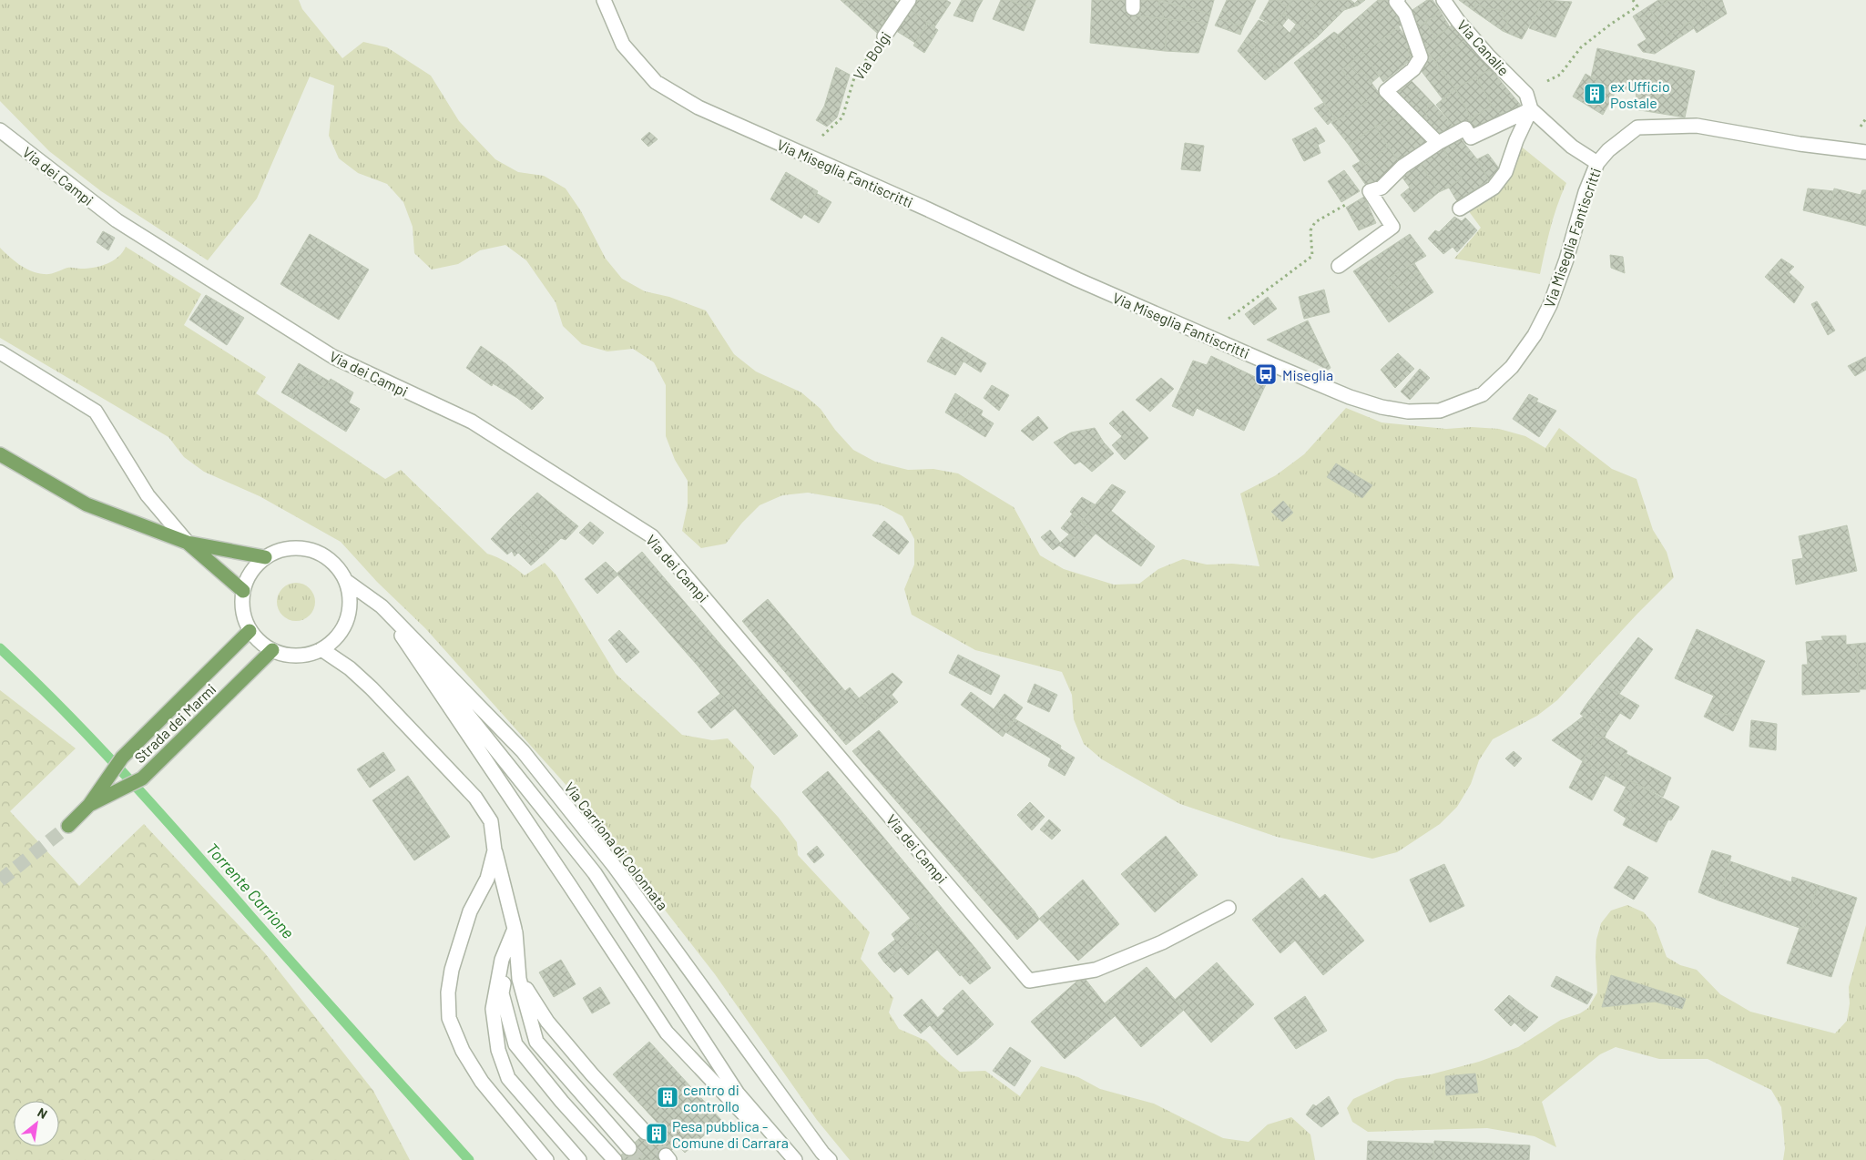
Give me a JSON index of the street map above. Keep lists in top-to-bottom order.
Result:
{
  "streets": {
    "main road": ["Strada dei Marmi"],
    "street": [
      "Via Canalie",
      "Via Bolgi",
      "Via Miseglia Fantiscritti",
      "Via dei Campi",
      "Via Carriona di Colonnata"
    ]
  },
  "crossings": [
    ["Via Bolgi", "Via Miseglia Fantiscritti"],
    ["Strada dei Marmi", "Via Carriona di Colonnata"]
  ],
  "water": ["Torrente Carrione"],
  "places": {
    "building": ["ex Ufficio Postale", "centro di controllo", "Pesa pubblica - Comune di Carrara"],
    "bus stop": ["Miseglia"]
  },
  "north": "top right"
}
